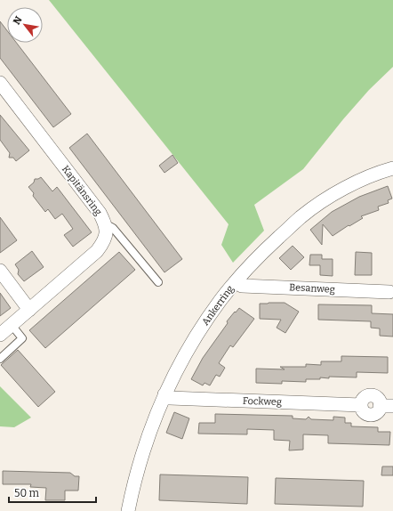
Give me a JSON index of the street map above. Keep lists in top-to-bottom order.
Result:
{
  "streets": {
    "street": [
      "Kapitänsring",
      "Besanweg",
      "Ankerring",
      "Fockweg"
    ]
  },
  "crossings": [
    ["Besanweg", "Ankerring"],
    ["Ankerring", "Fockweg"]
  ],
  "scale_bar": "50 m",
  "north": "top left"
}
